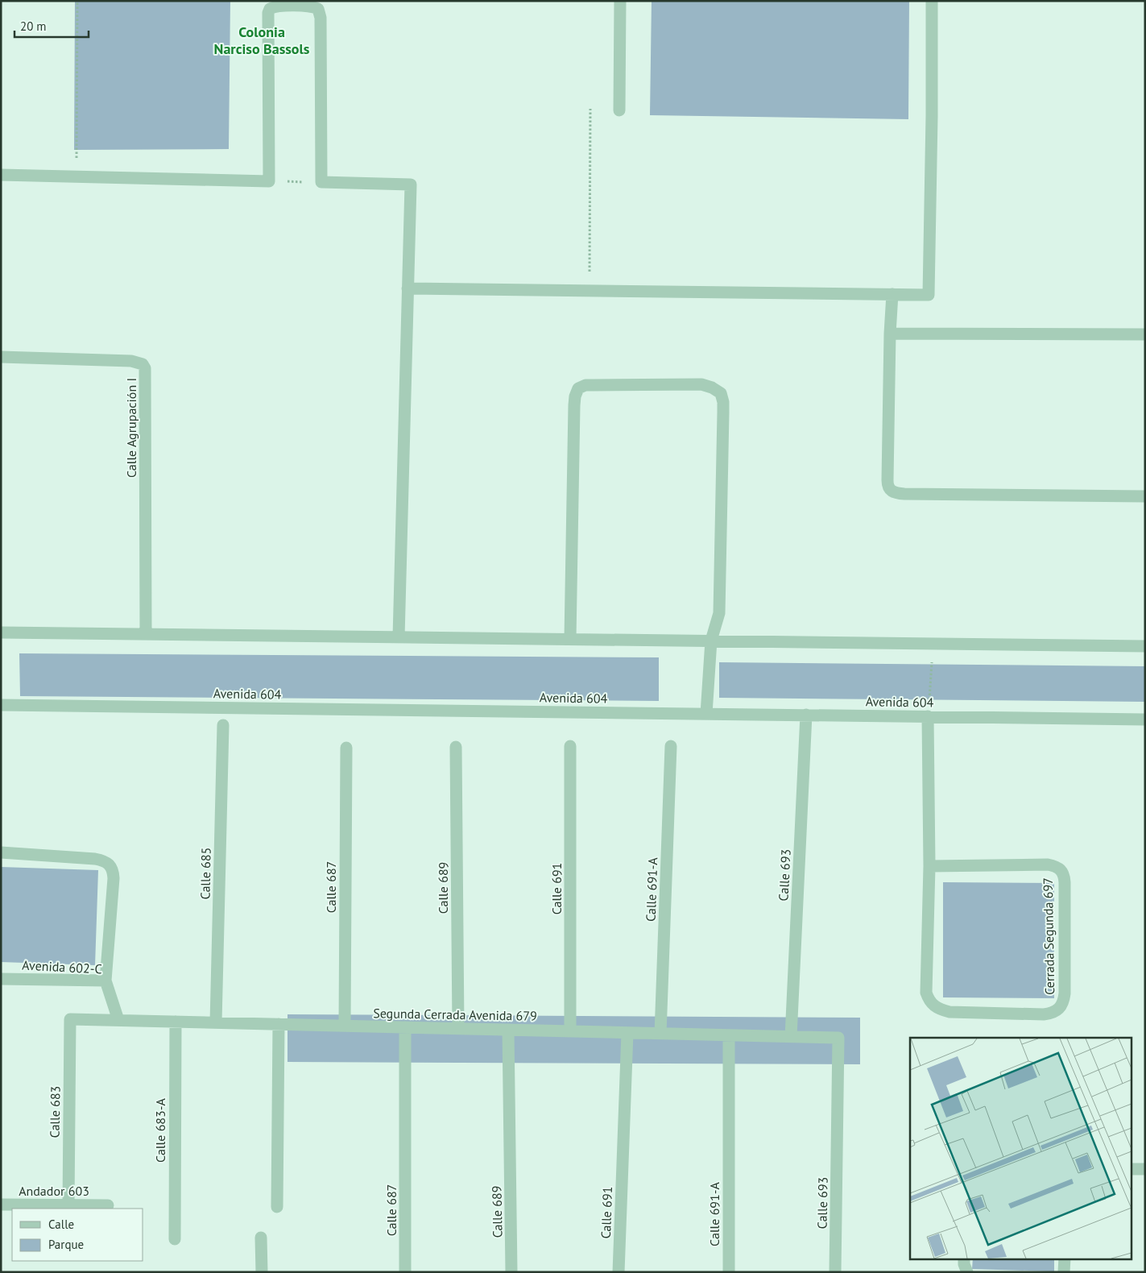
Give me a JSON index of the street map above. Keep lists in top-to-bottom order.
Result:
{
  "streets": {
    "street": [
      "Calle Agrupación I",
      "Avenida 604",
      "Calle 685",
      "Calle 693",
      "Calle 687",
      "Calle 689",
      "Calle 691",
      "Calle 691-A",
      "Cerrada Segunda 697",
      "Avenida 602-C",
      "Segunda Cerrada Avenida 679",
      "Calle 683",
      "Calle 683-A",
      "Andador 603"
    ]
  },
  "crossings": [
    ["Avenida 604", "Calle 693"],
    ["Avenida 604", "Cerrada Segunda 697"],
    ["Calle 685", "Segunda Cerrada Avenida 679"],
    ["Calle 693", "Segunda Cerrada Avenida 679"],
    ["Calle 687", "Segunda Cerrada Avenida 679"],
    ["Calle 689", "Segunda Cerrada Avenida 679"],
    ["Calle 691", "Segunda Cerrada Avenida 679"],
    ["Calle 691-A", "Segunda Cerrada Avenida 679"],
    ["Avenida 602-C", "Segunda Cerrada Avenida 679"],
    ["Segunda Cerrada Avenida 679", "Calle 683"],
    ["Segunda Cerrada Avenida 679", "Calle 683-A"],
    ["Calle 683", "Andador 603"]
  ],
  "districts": ["Colonia Narciso Bassols"],
  "legend": ["Calle", "Parque"],
  "scale_bar": "20 m"
}
